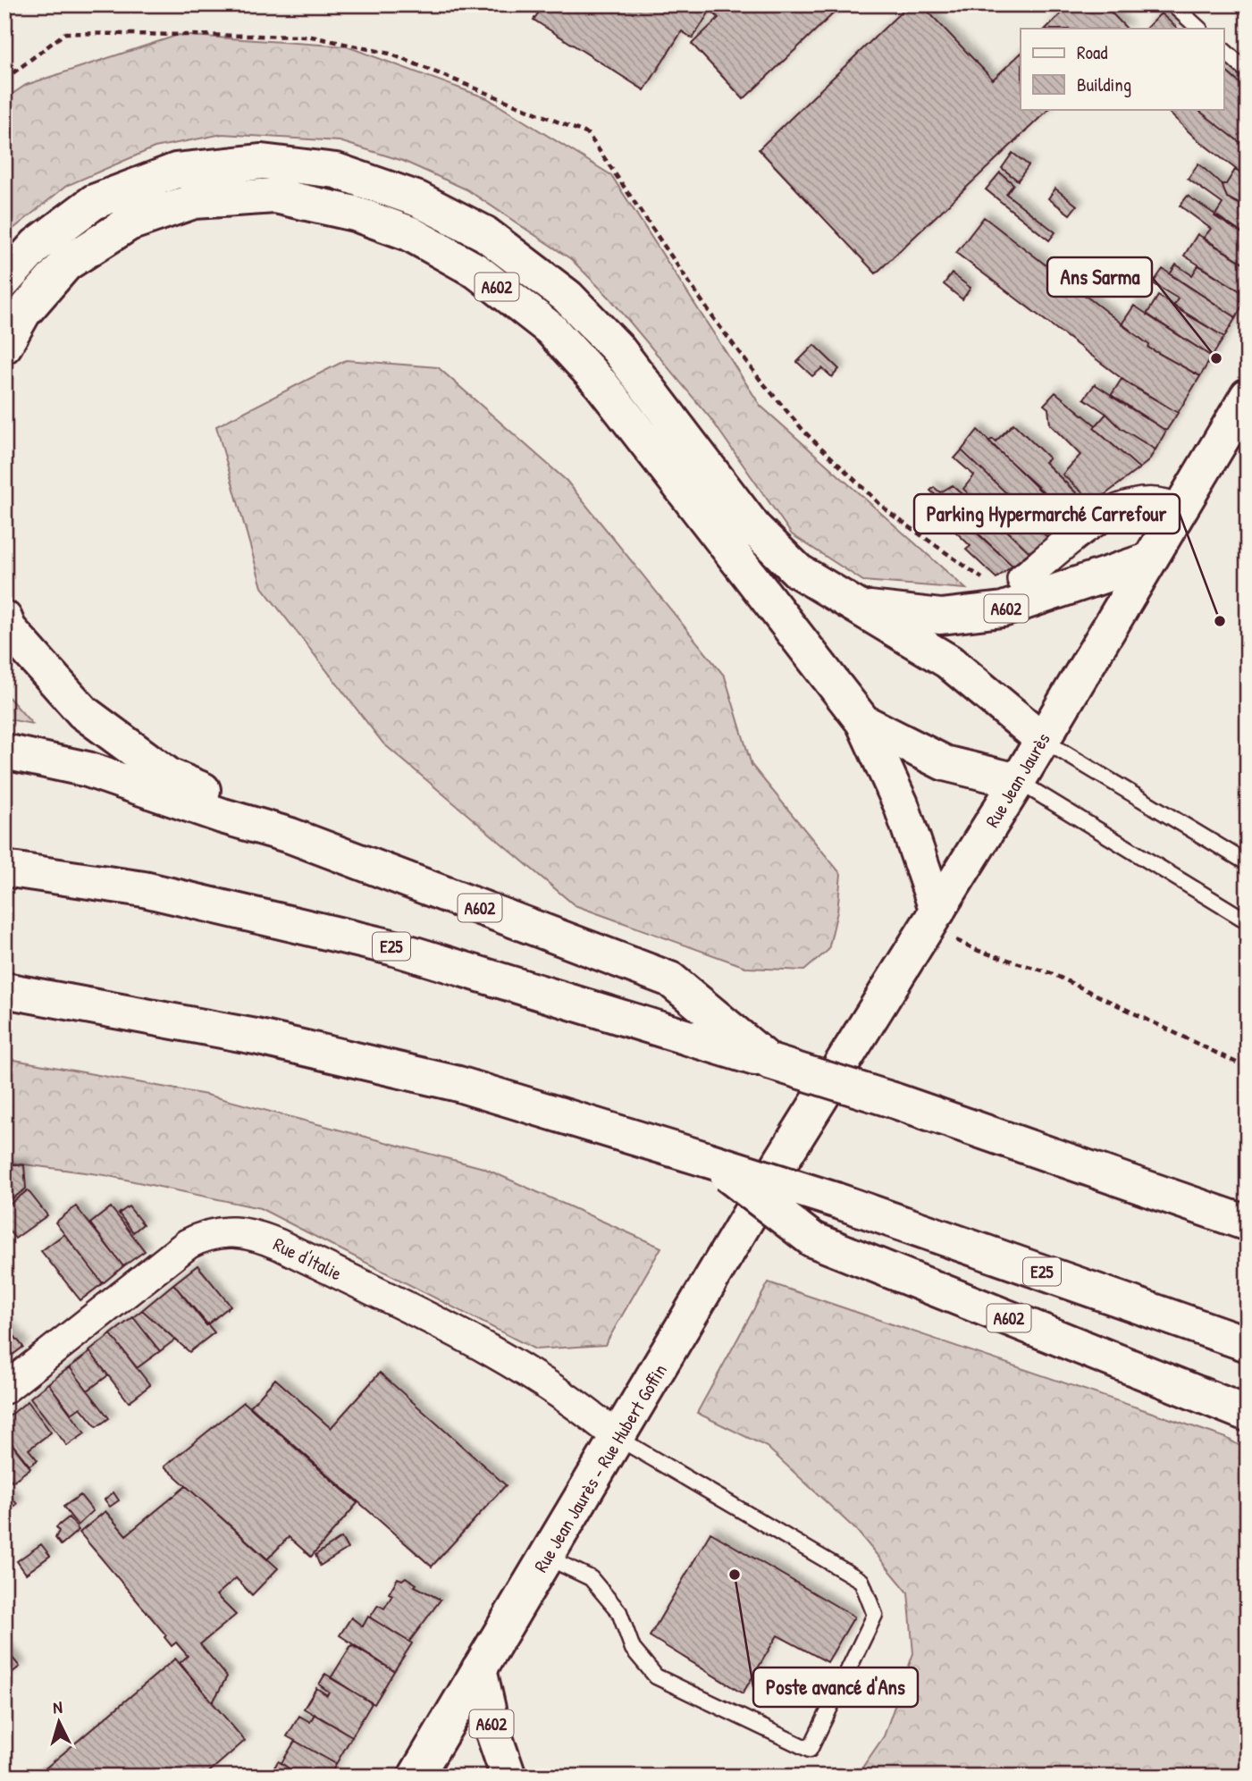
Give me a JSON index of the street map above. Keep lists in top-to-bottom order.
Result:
{
  "streets": {
    "main road": [
      "A602",
      "Rue Jean Jaurès",
      "E25",
      "Rue Jean Jaurès - Rue Hubert Goffin"
    ],
    "street": ["Rue d'Italie"]
  },
  "crossings": [
    ["A602", "Rue Jean Jaurès"],
    ["A602", "E25"],
    ["A602", "Rue Jean Jaurès - Rue Hubert Goffin"],
    ["Rue Jean Jaurès", "Rue Jean Jaurès - Rue Hubert Goffin"],
    ["Rue d'Italie", "Rue Jean Jaurès - Rue Hubert Goffin"]
  ],
  "places": ["Ans Sarma", "Parking Hypermarché Carrefour", "Poste avancé d'Ans"],
  "legend": ["Road", "Building"],
  "north": "top"
}
